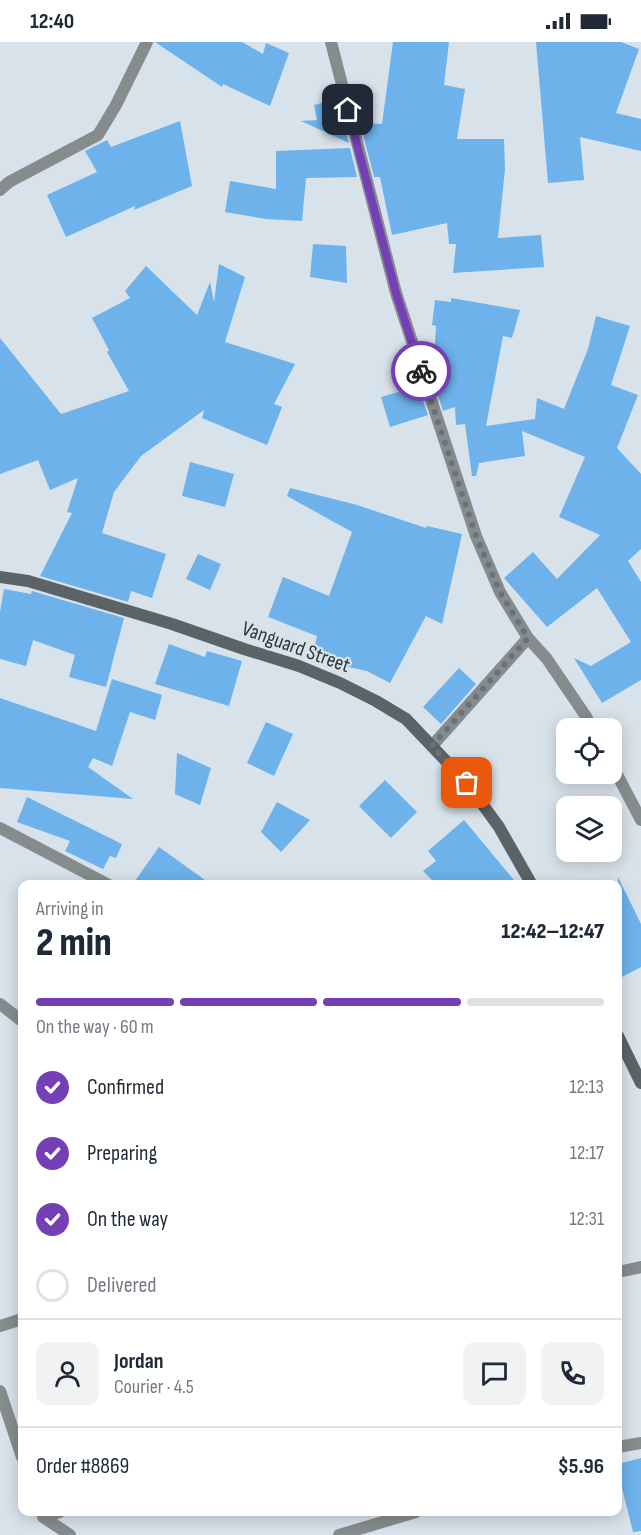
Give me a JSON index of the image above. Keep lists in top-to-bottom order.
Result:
{
  "streets": {
    "street": ["Vanguard Street"]
  },
  "page": {
    "status": "12:40",
    "heading": ["2 min", "Arriving in", "12:42–12:47"],
    "panel": [
      "Jordan",
      "Courier · 4.5",
      "Order #8869",
      "$5.96"
    ],
    "bar": "On the way · 60 m",
    "list": [
      ["Confirmed", "12:13"],
      ["Preparing", "12:17"],
      ["On the way", "12:31"],
      "Delivered"
    ]
  }
}
